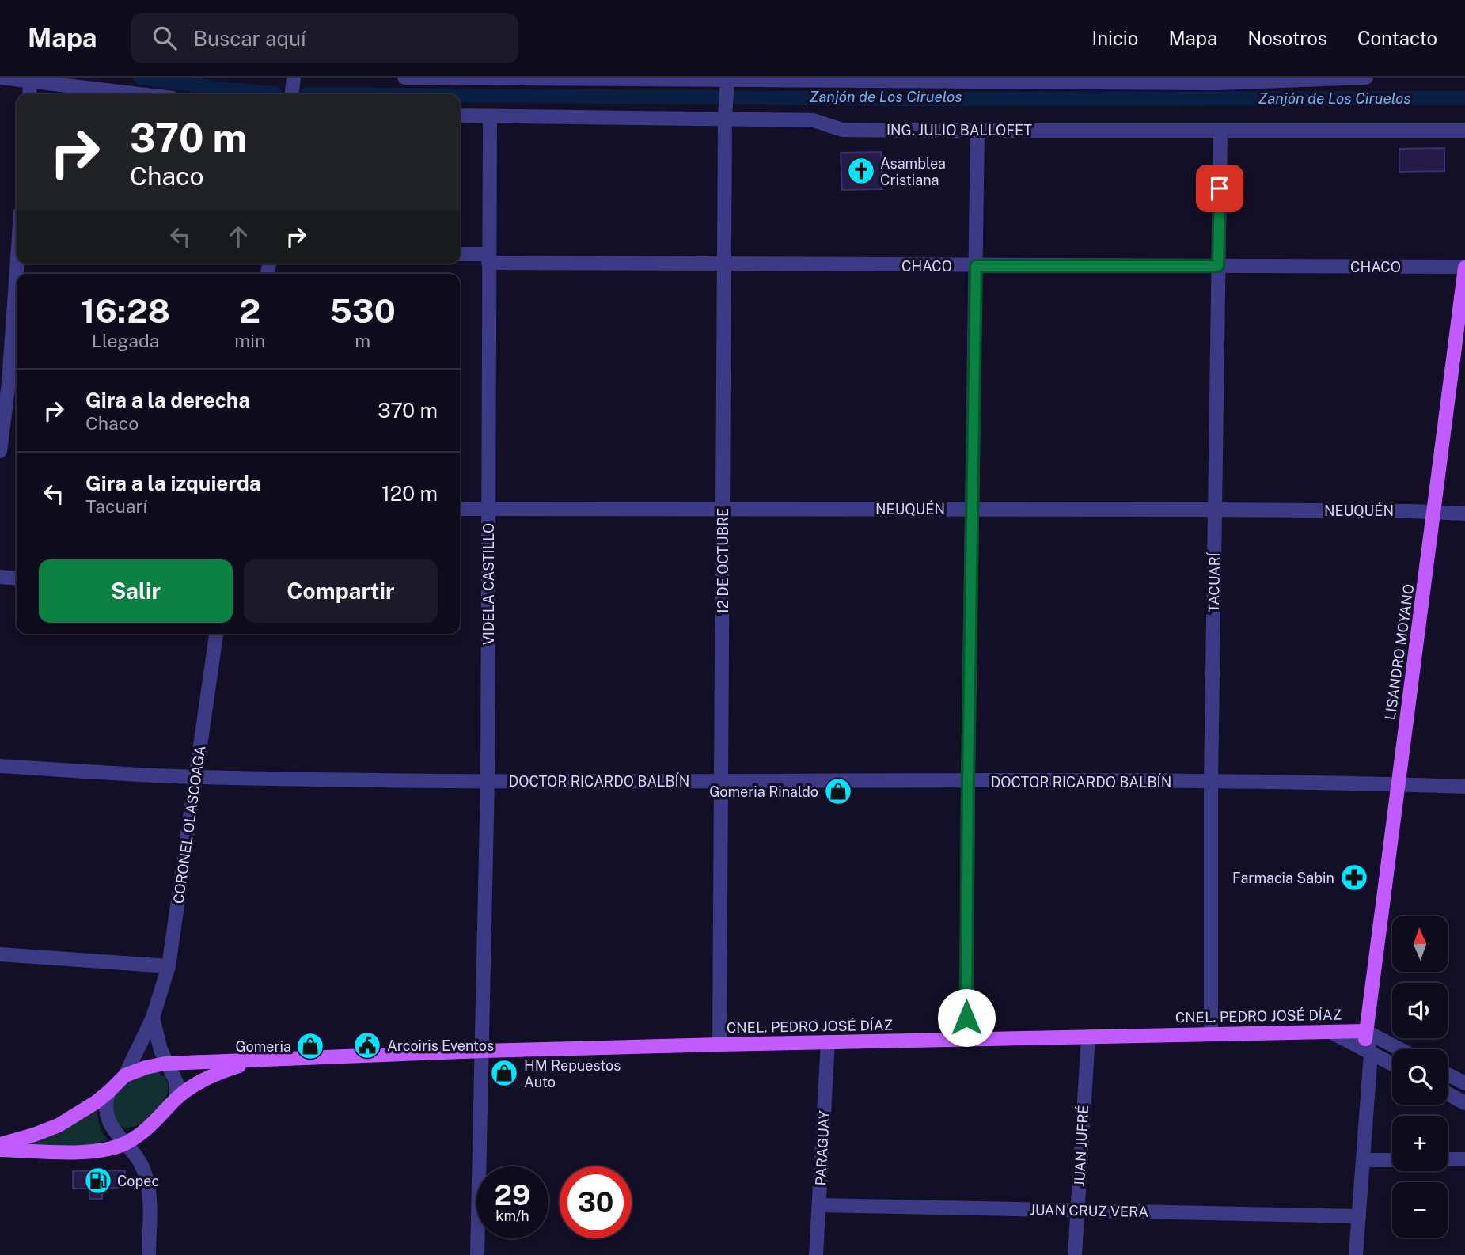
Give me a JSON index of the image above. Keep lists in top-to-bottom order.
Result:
{
  "streets": {
    "main road": ["LISANDRO MOYANO", "CNEL. PEDRO JOSÉ DÍAZ"],
    "street": [
      "ING. JULIO BALLOFET",
      "CHACO",
      "NEUQUÉN",
      "12 DE OCTUBRE",
      "TACUARÍ",
      "VIDELA CASTILLO",
      "DOCTOR RICARDO BALBÍN",
      "CORONEL OLASCOAGA",
      "JUAN JUFRÉ",
      "PARAGUAY",
      "JUAN CRUZ VERA"
    ]
  },
  "crossings": [
    ["ING. JULIO BALLOFET", "12 DE OCTUBRE"],
    ["ING. JULIO BALLOFET", "TACUARÍ"],
    ["ING. JULIO BALLOFET", "VIDELA CASTILLO"],
    ["CHACO", "12 DE OCTUBRE"],
    ["CHACO", "TACUARÍ"],
    ["CHACO", "VIDELA CASTILLO"],
    ["CHACO", "LISANDRO MOYANO"],
    ["NEUQUÉN", "12 DE OCTUBRE"],
    ["NEUQUÉN", "TACUARÍ"],
    ["NEUQUÉN", "VIDELA CASTILLO"],
    ["NEUQUÉN", "LISANDRO MOYANO"],
    ["12 DE OCTUBRE", "DOCTOR RICARDO BALBÍN"],
    ["12 DE OCTUBRE", "CNEL. PEDRO JOSÉ DÍAZ"],
    ["TACUARÍ", "DOCTOR RICARDO BALBÍN"],
    ["TACUARÍ", "CNEL. PEDRO JOSÉ DÍAZ"],
    ["VIDELA CASTILLO", "DOCTOR RICARDO BALBÍN"],
    ["VIDELA CASTILLO", "CNEL. PEDRO JOSÉ DÍAZ"],
    ["LISANDRO MOYANO", "DOCTOR RICARDO BALBÍN"],
    ["LISANDRO MOYANO", "CNEL. PEDRO JOSÉ DÍAZ"],
    ["DOCTOR RICARDO BALBÍN", "CORONEL OLASCOAGA"],
    ["CORONEL OLASCOAGA", "CNEL. PEDRO JOSÉ DÍAZ"],
    ["CNEL. PEDRO JOSÉ DÍAZ", "JUAN JUFRÉ"],
    ["CNEL. PEDRO JOSÉ DÍAZ", "PARAGUAY"],
    ["JUAN JUFRÉ", "JUAN CRUZ VERA"],
    ["PARAGUAY", "JUAN CRUZ VERA"]
  ],
  "water": ["Zanjón de Los Ciruelos"],
  "places": {
    "church": ["Asamblea Cristiana"],
    "shop": ["Gomeria Rinaldo", "Gomeria", "HM Repuestos Auto"],
    "pharmacy": ["Farmacia Sabin"],
    "public building": ["Arcoiris Eventos"],
    "fuel station": ["Copec"]
  },
  "north": "top",
  "page": {
    "header": "Mapa",
    "search": "Buscar aquí",
    "nav": [
      "Inicio",
      "Mapa",
      "Nosotros",
      "Contacto"
    ],
    "turn": ["370 m", "Chaco"],
    "eta": [
      "16:28",
      "Llegada",
      "2",
      "min",
      "530",
      "m"
    ],
    "list": [
      {
        "name": "Gira a la derecha",
        "note": "Chaco",
        "value": "370 m"
      },
      {
        "name": "Gira a la izquierda",
        "note": "Tacuarí",
        "value": "120 m"
      }
    ],
    "buttons": ["Salir", "Compartir"],
    "map_buttons": ["+", "−"],
    "speed": "29 km/h",
    "limit": "30"
  }
}
